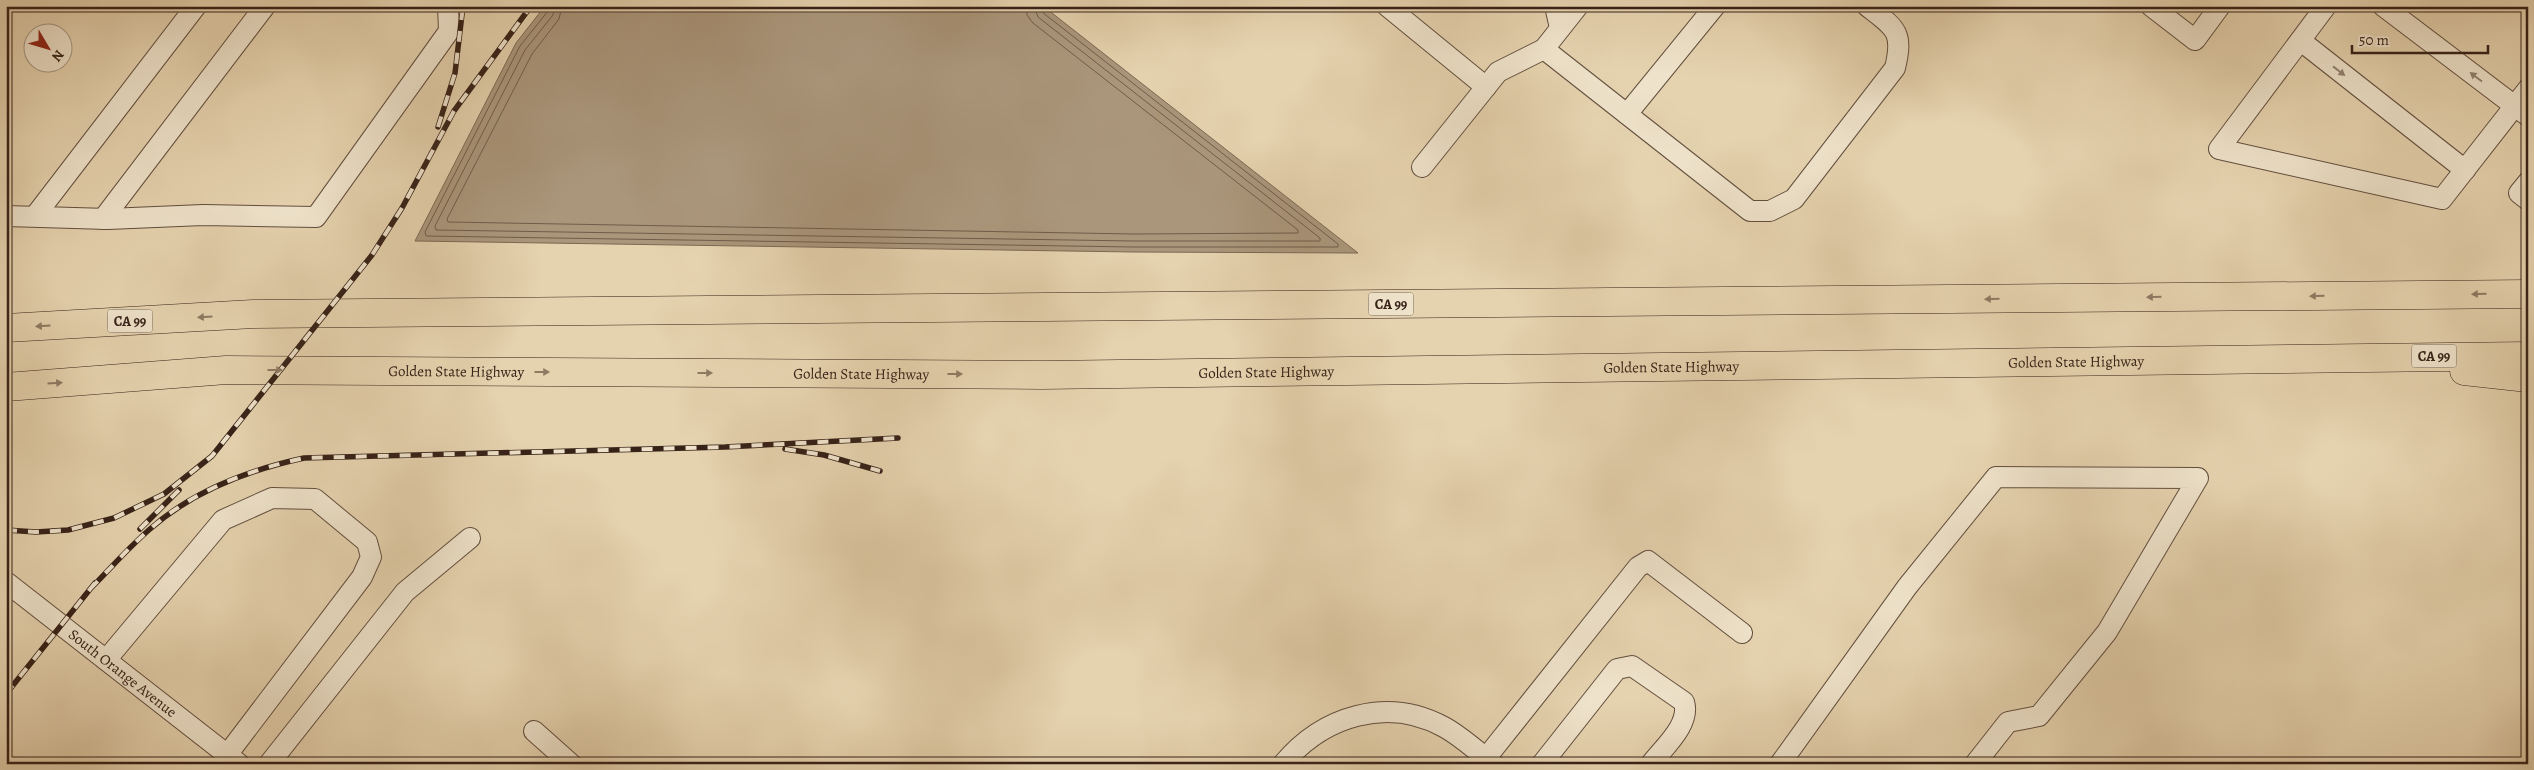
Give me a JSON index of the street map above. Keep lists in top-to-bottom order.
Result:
{
  "streets": {
    "highway": ["CA 99", "Golden State Highway"],
    "street": ["South Orange Avenue"]
  },
  "scale_bar": "50 m",
  "north": "bottom right"
}
